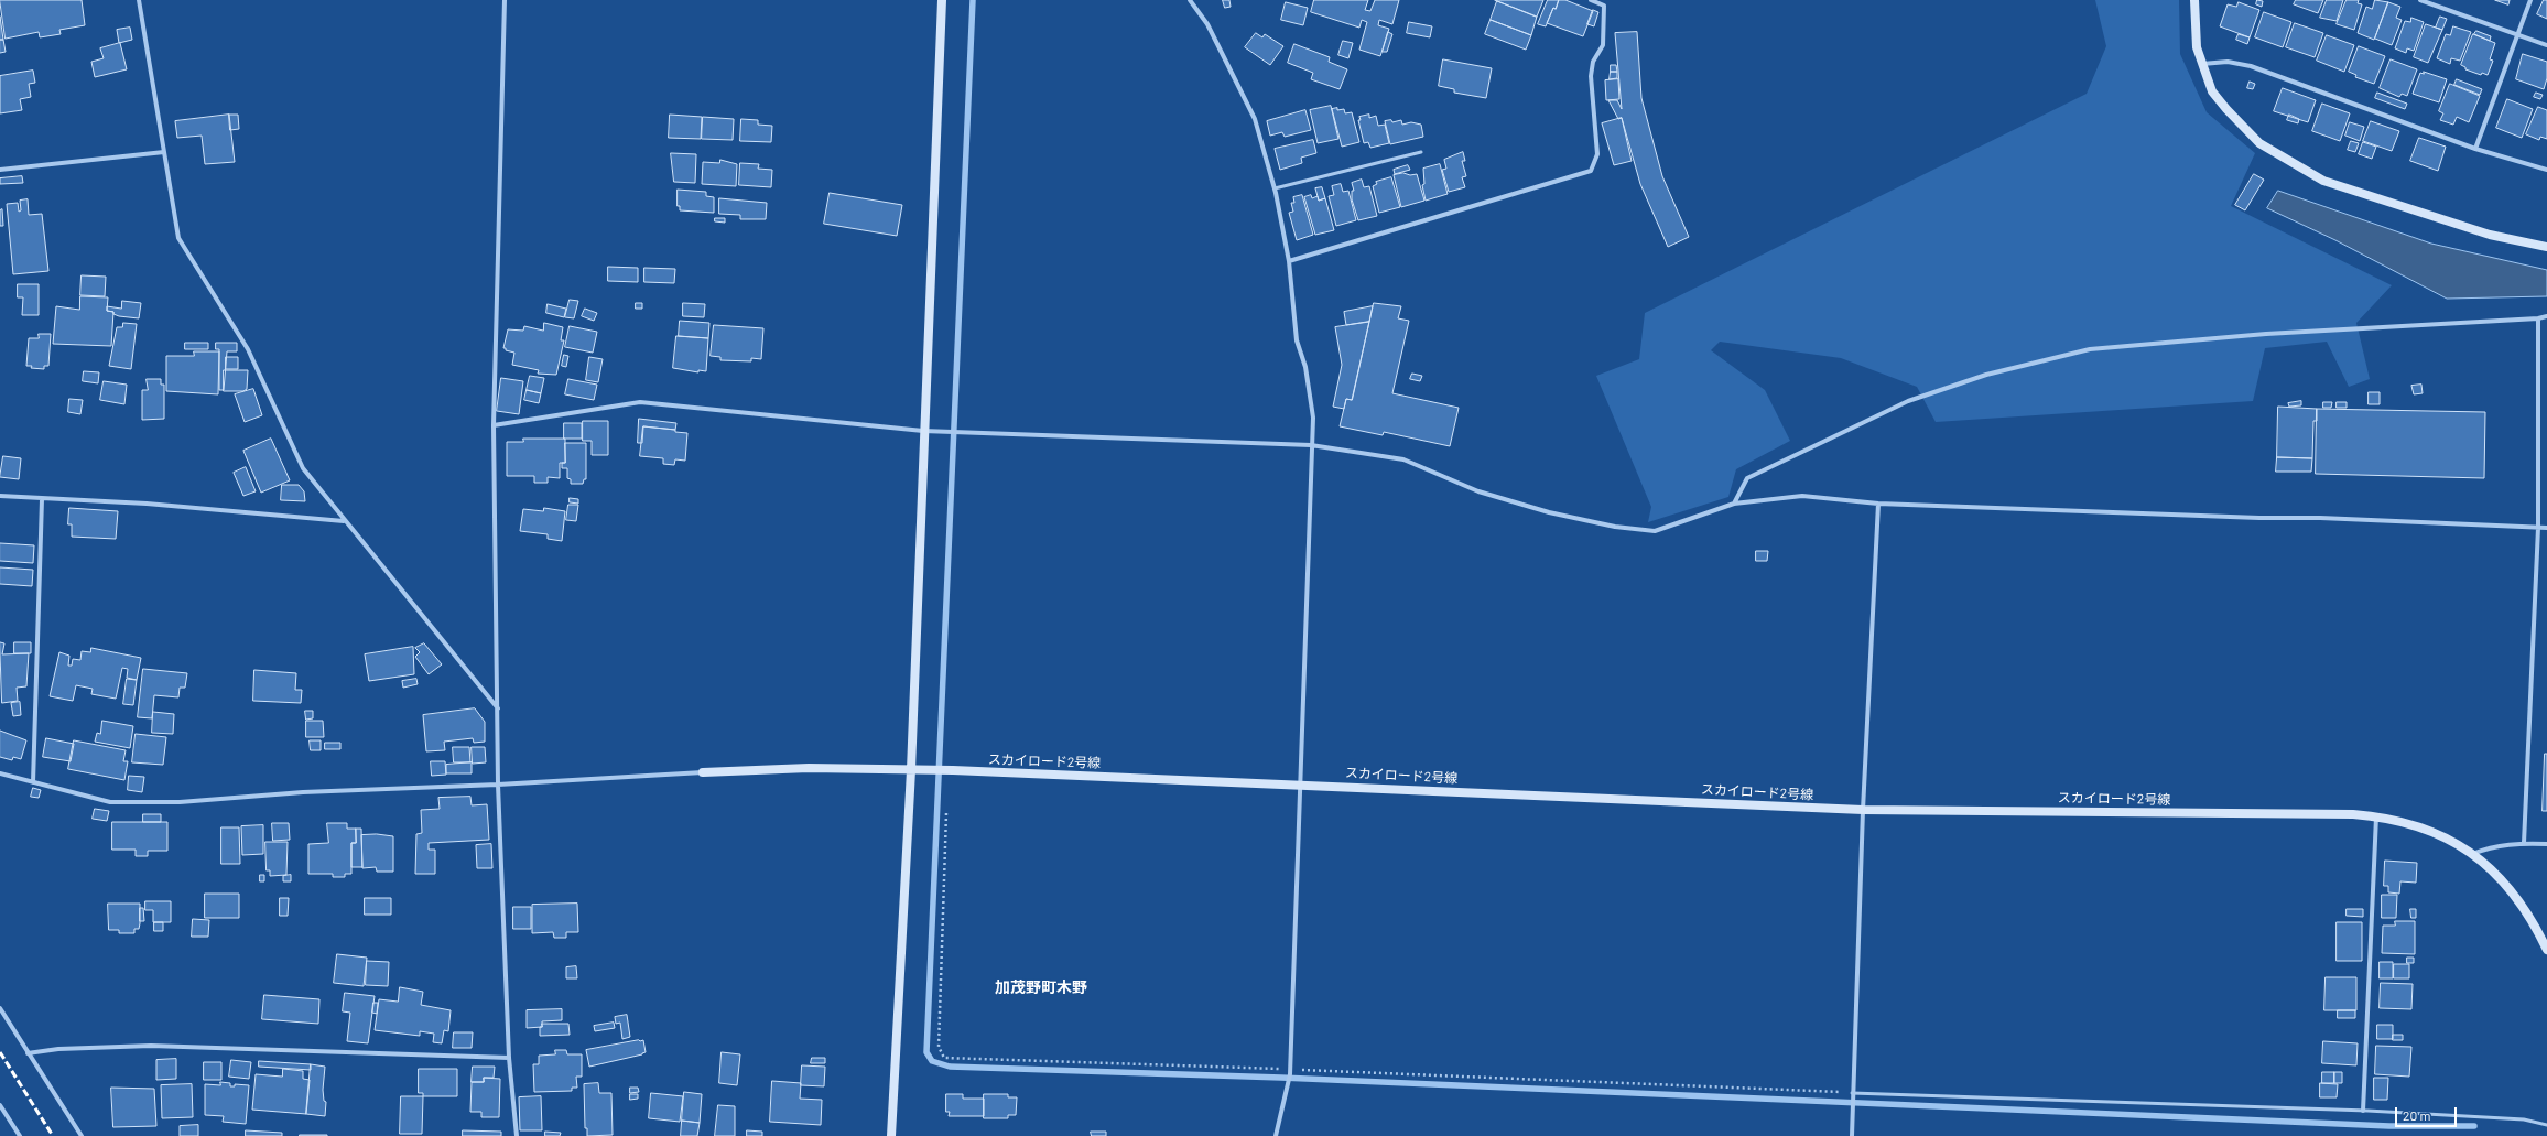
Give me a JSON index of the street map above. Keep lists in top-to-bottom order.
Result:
{
  "streets": {
    "street": ["スカイロード2号線"]
  },
  "districts": ["加茂野町木野"],
  "scale_bar": "20 m"
}
